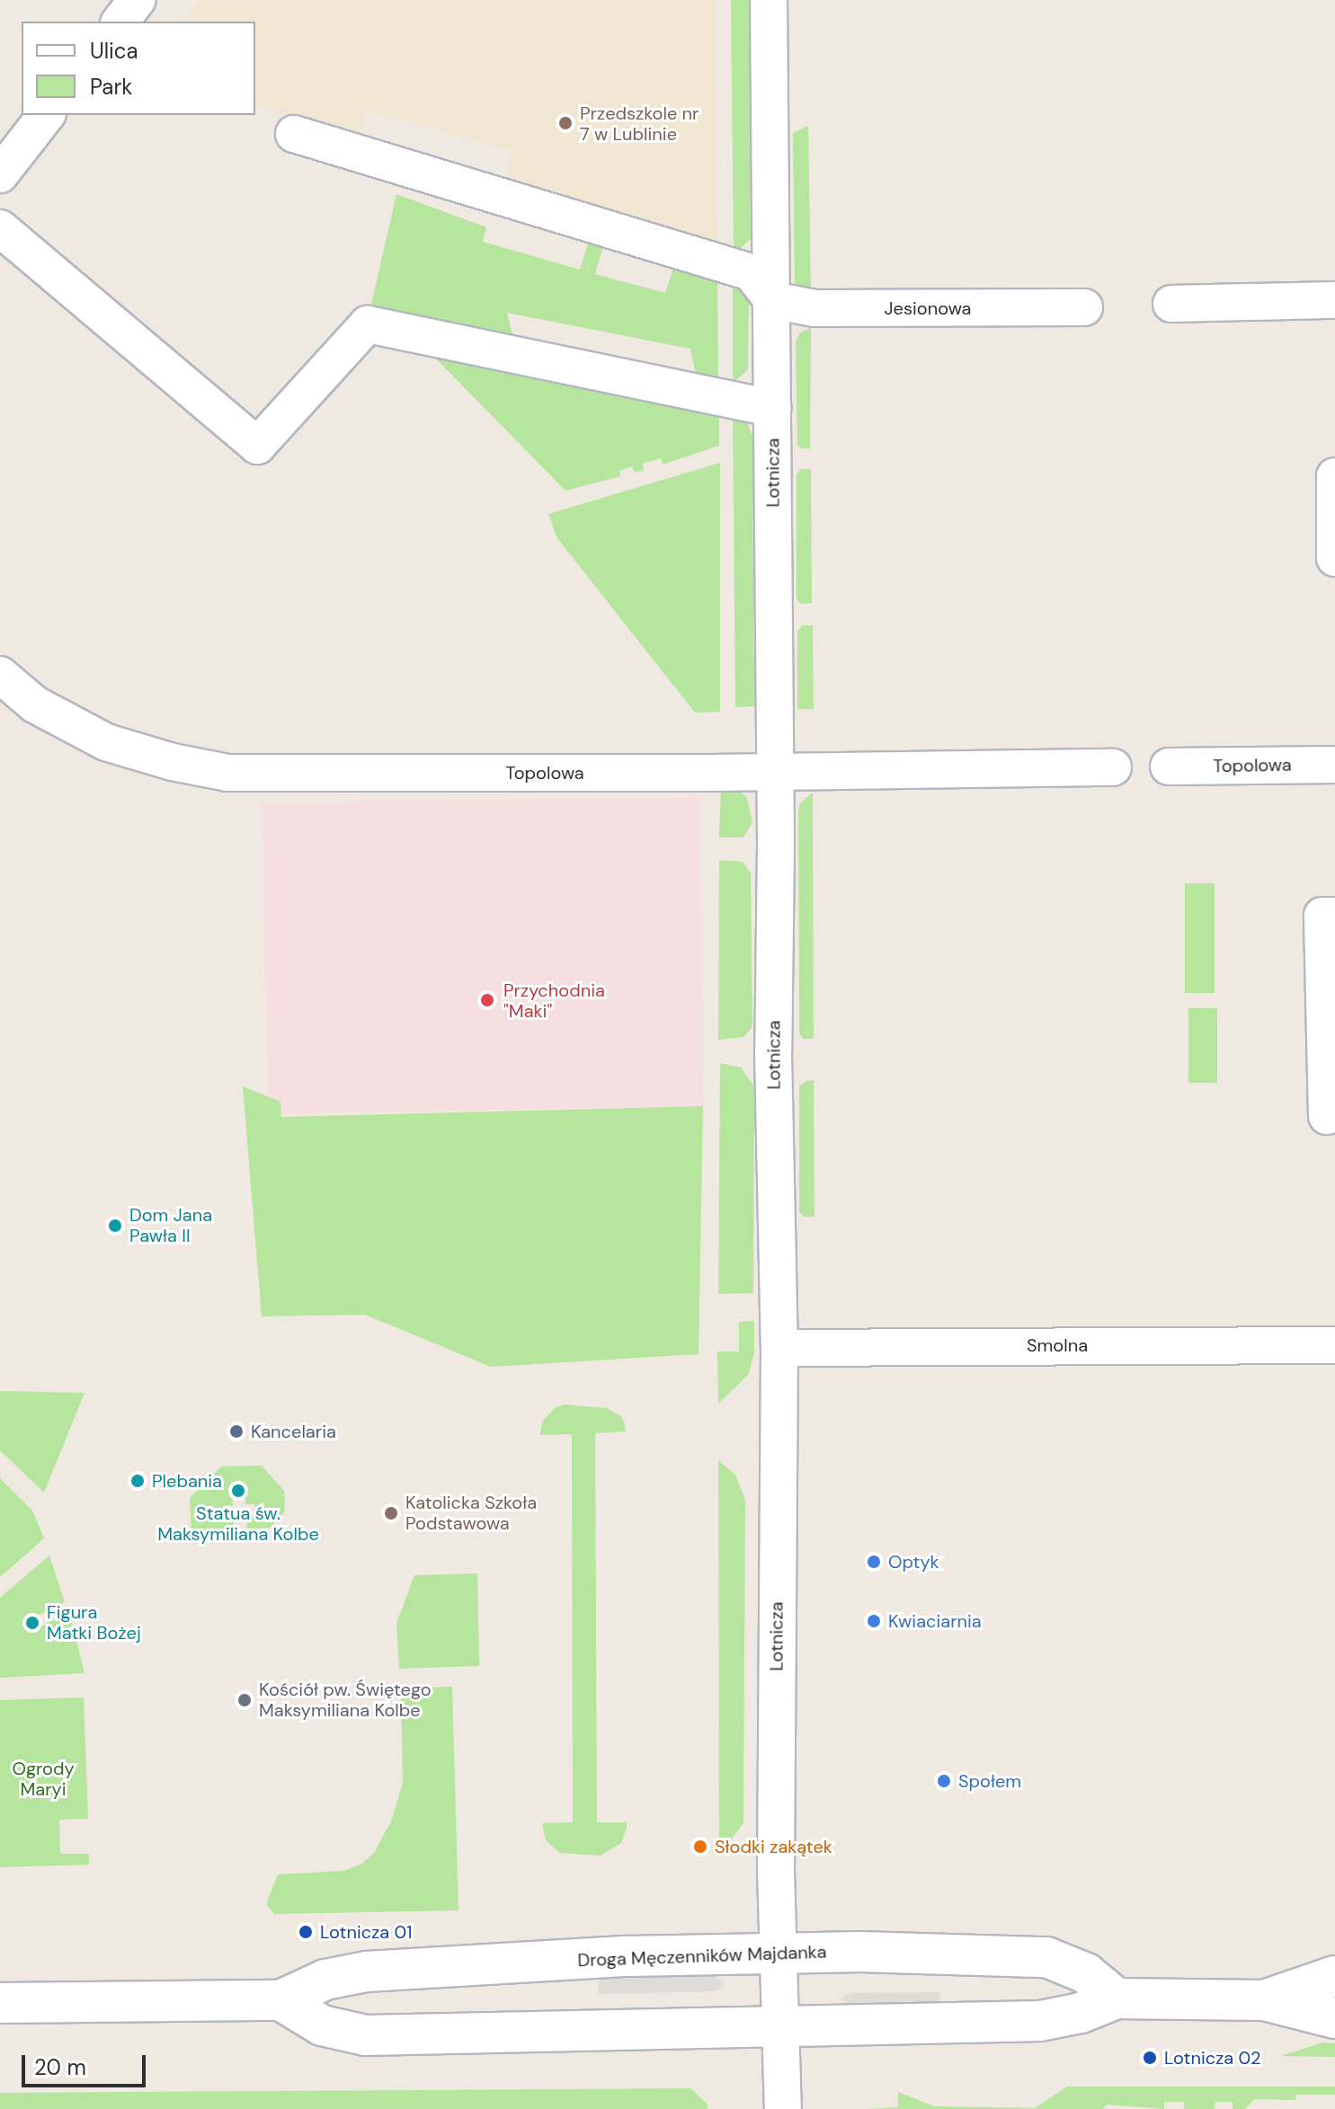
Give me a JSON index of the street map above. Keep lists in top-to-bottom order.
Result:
{
  "streets": {
    "street": [
      "Jesionowa",
      "Lotnicza",
      "Topolowa",
      "Smolna",
      "Droga Męczenników Majdanka"
    ]
  },
  "crossings": [
    ["Jesionowa", "Lotnicza"],
    ["Lotnicza", "Topolowa"],
    ["Lotnicza", "Smolna"],
    ["Lotnicza", "Droga Męczenników Majdanka"]
  ],
  "parks": ["Ogrody Maryi"],
  "places": [
    "Przedszkole nr 7 w Lublinie",
    "Przychodnia \"Maki\"",
    "Dom Jana Pawła II",
    "Kancelaria",
    "Plebania",
    "Statua św. Maksymiliana Kolbe",
    "Katolicka Szkoła Podstawowa",
    "Optyk",
    "Kwiaciarnia",
    "Figura Matki Bożej",
    "Kościół pw. Świętego Maksymiliana Kolbe",
    "Społem",
    "Słodki zakątek",
    "Lotnicza 01",
    "Lotnicza 02"
  ],
  "legend": ["Ulica", "Park"],
  "scale_bar": "20 m"
}
